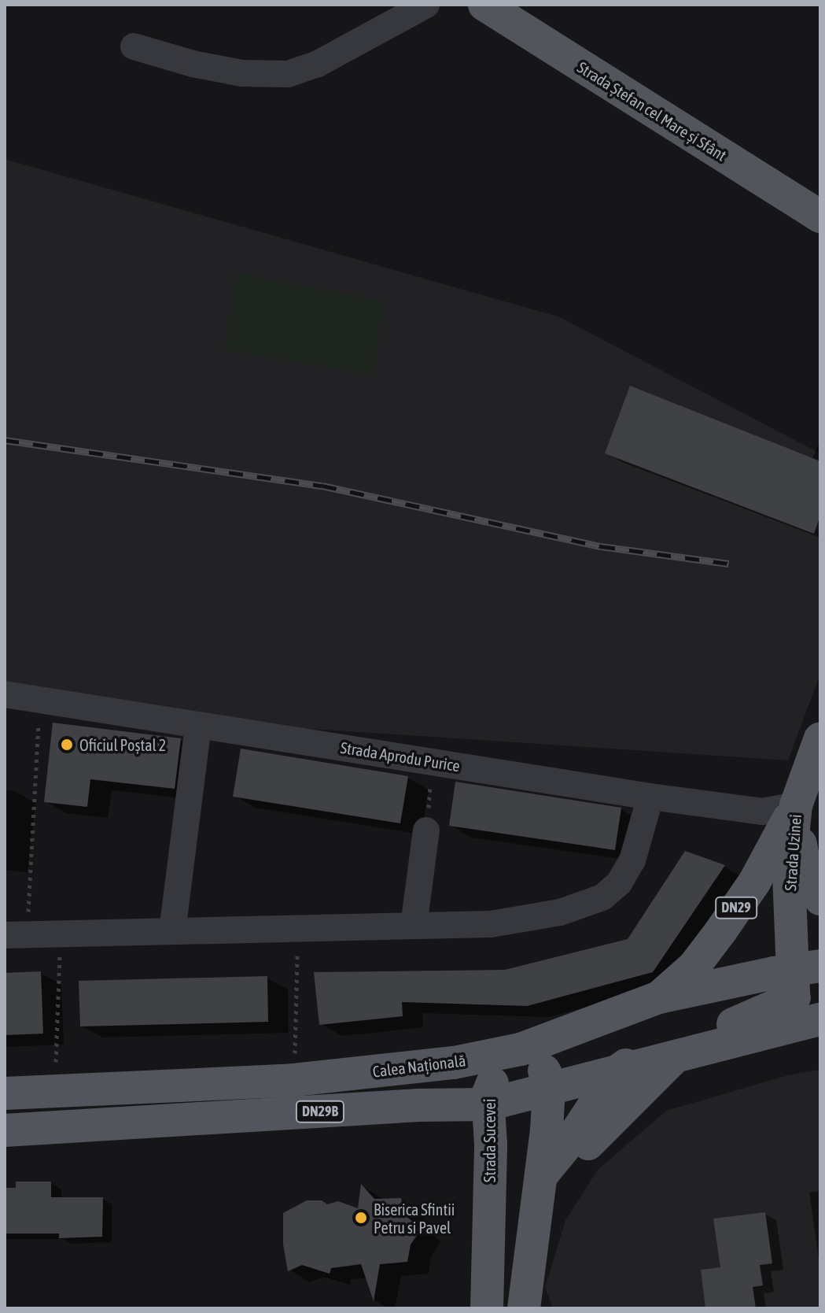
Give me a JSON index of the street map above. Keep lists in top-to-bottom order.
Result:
{
  "streets": {
    "main road": [
      "Strada Ștefan cel Mare și Sfânt",
      "Strada Uzinei",
      "DN29",
      "Calea Națională",
      "DN29B",
      "Strada Sucevei"
    ],
    "street": ["Strada Aprodu Purice"]
  },
  "crossings": [
    ["Strada Aprodu Purice", "Strada Uzinei"],
    ["Strada Aprodu Purice", "DN29"],
    ["Strada Uzinei", "DN29"],
    ["Strada Uzinei", "Calea Națională"],
    ["DN29", "Calea Națională"],
    ["Calea Națională", "Strada Sucevei"],
    ["DN29B", "Strada Sucevei"]
  ],
  "places": ["Oficiul Poștal 2", "Biserica Sfintii Petru si Pavel"]
}
